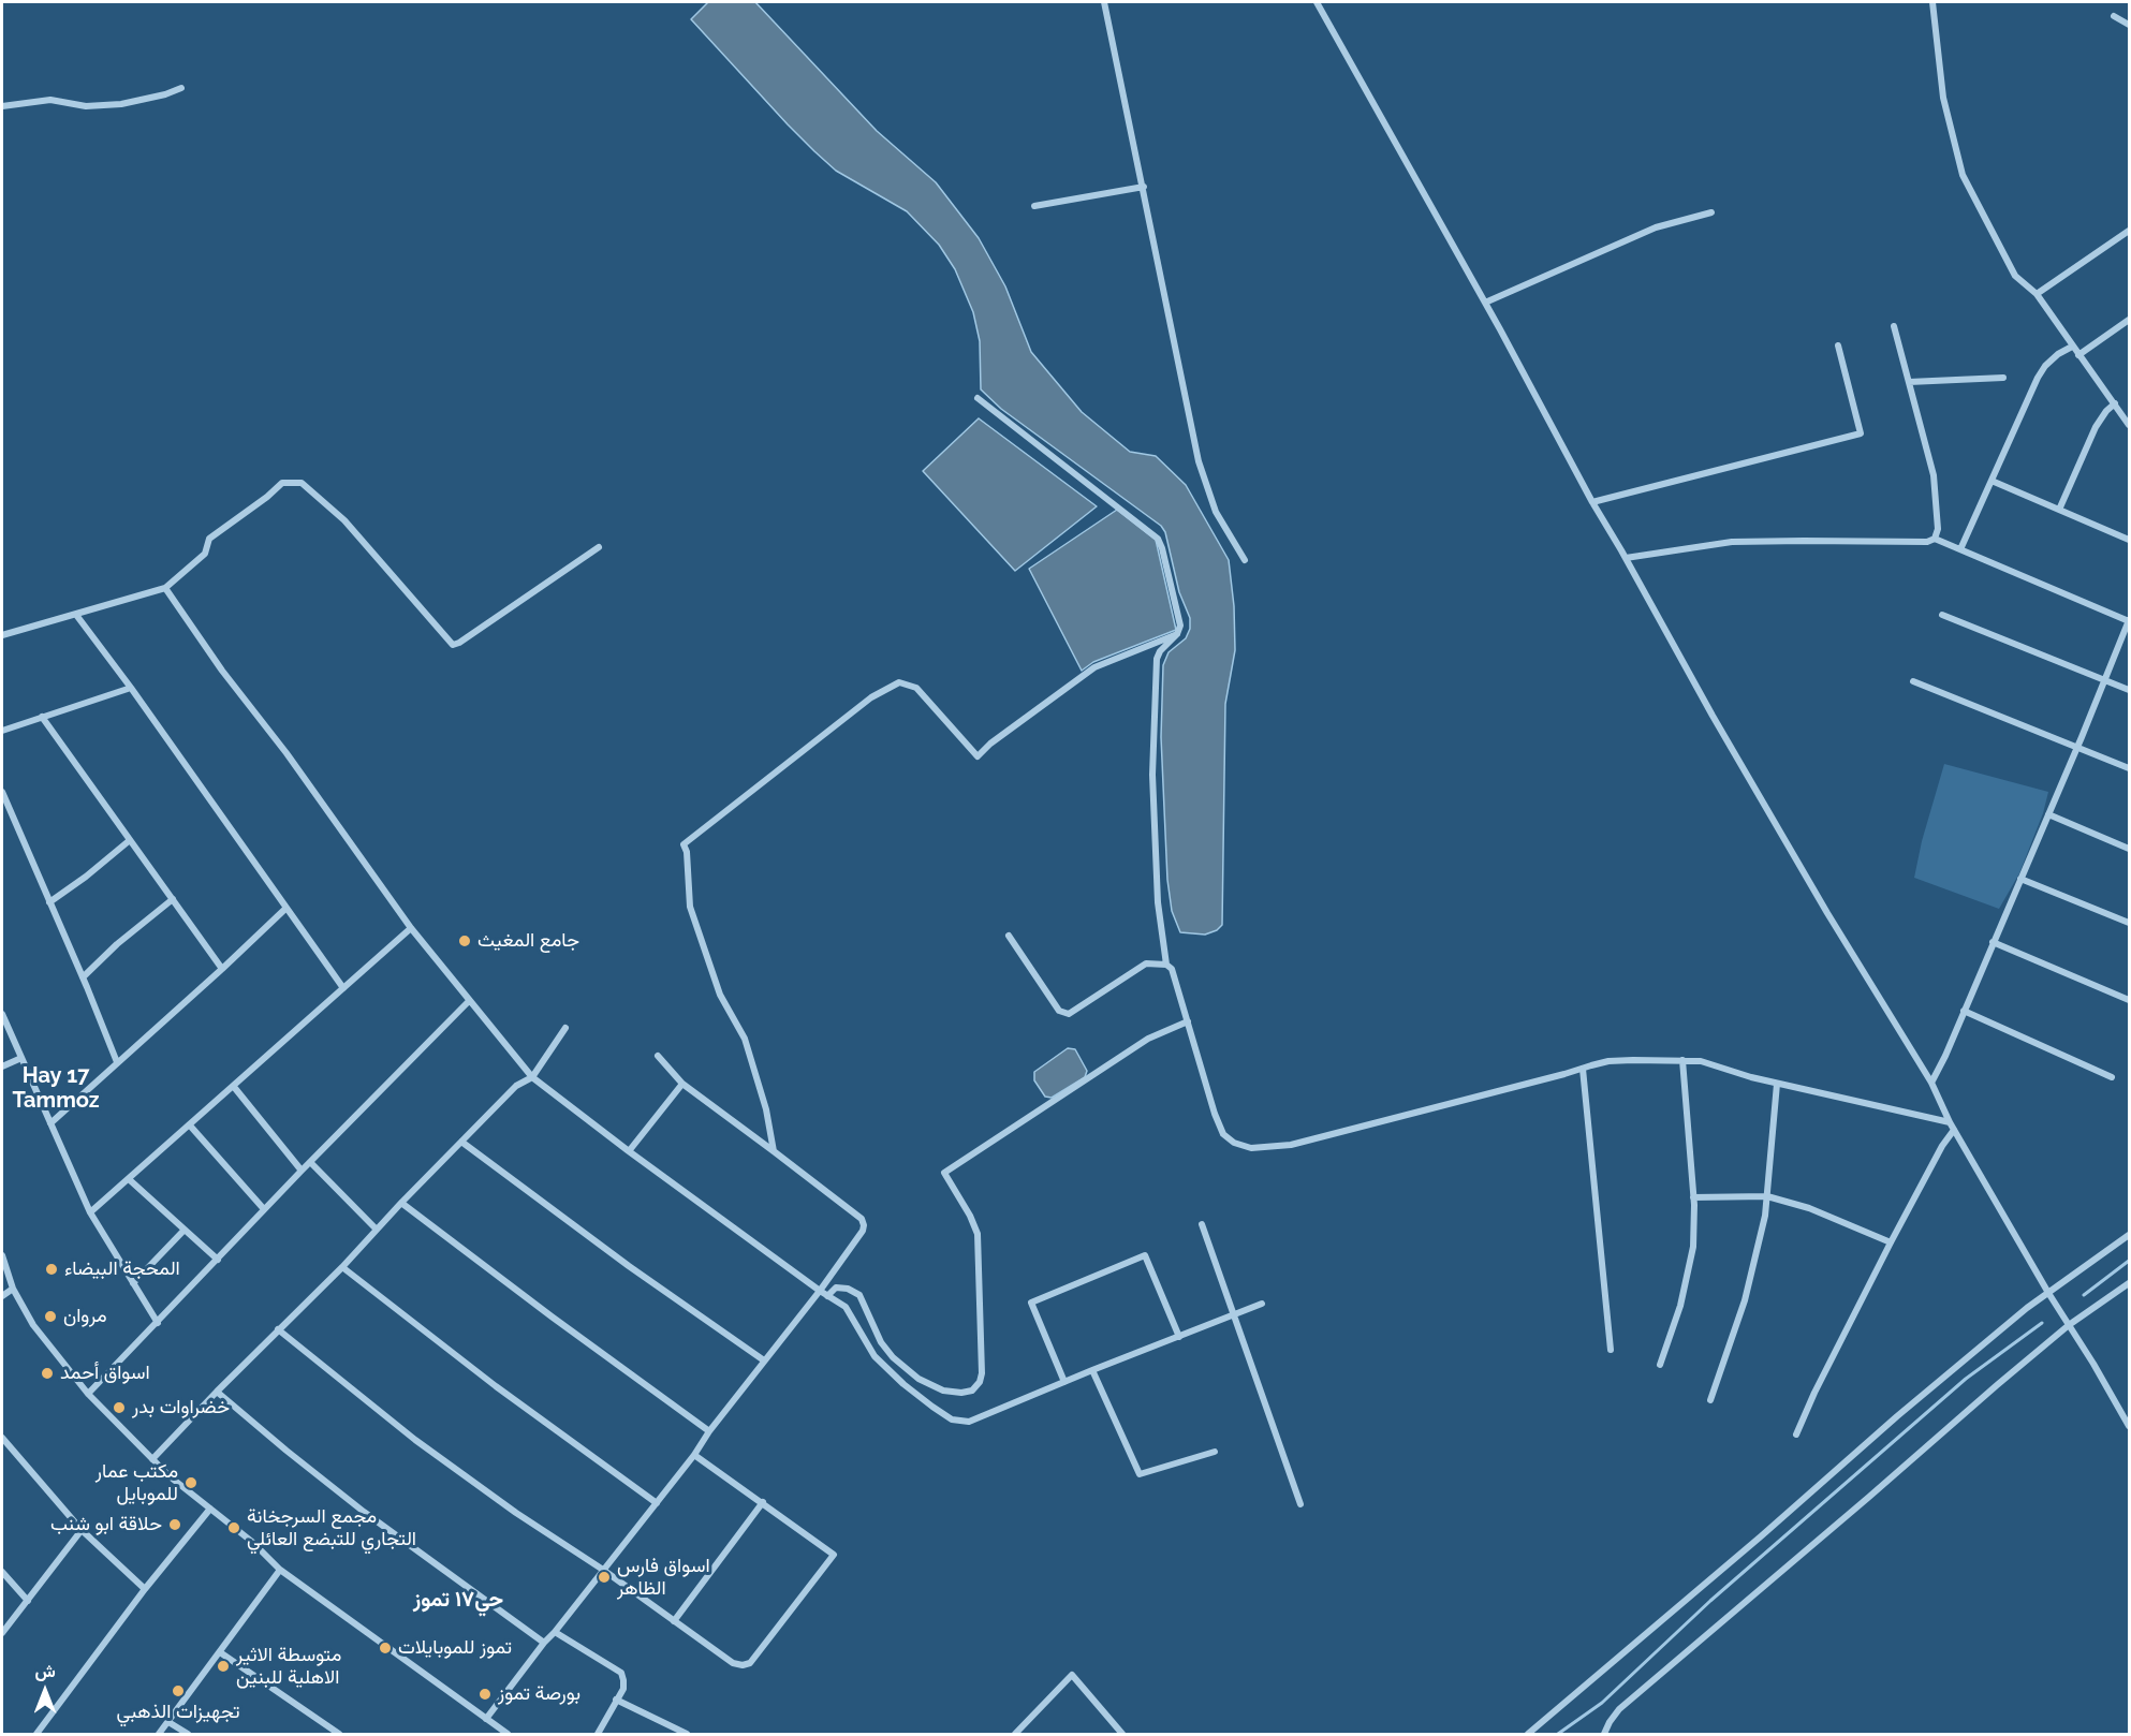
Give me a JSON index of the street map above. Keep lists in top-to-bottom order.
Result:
{
  "districts": ["Hay 17 Tammoz", "حي۱۷ تموز"],
  "places": [
    "جامع المغيث",
    "المحجة البيضاء",
    "مروان",
    "اسواق أحمد",
    "خضراوات بدر",
    "مكتب عمار للموبايل",
    "حلاقة ابو شنب",
    "مجمع السرجخانة التجاري للتبضع العائلي",
    "اسواق فارس الظاهر",
    "تموز للموبايلات",
    "متوسطة الاثير الاهلية للبنين",
    "تجهيزات الذهبي",
    "بورصة تموز"
  ],
  "north": "top"
}
